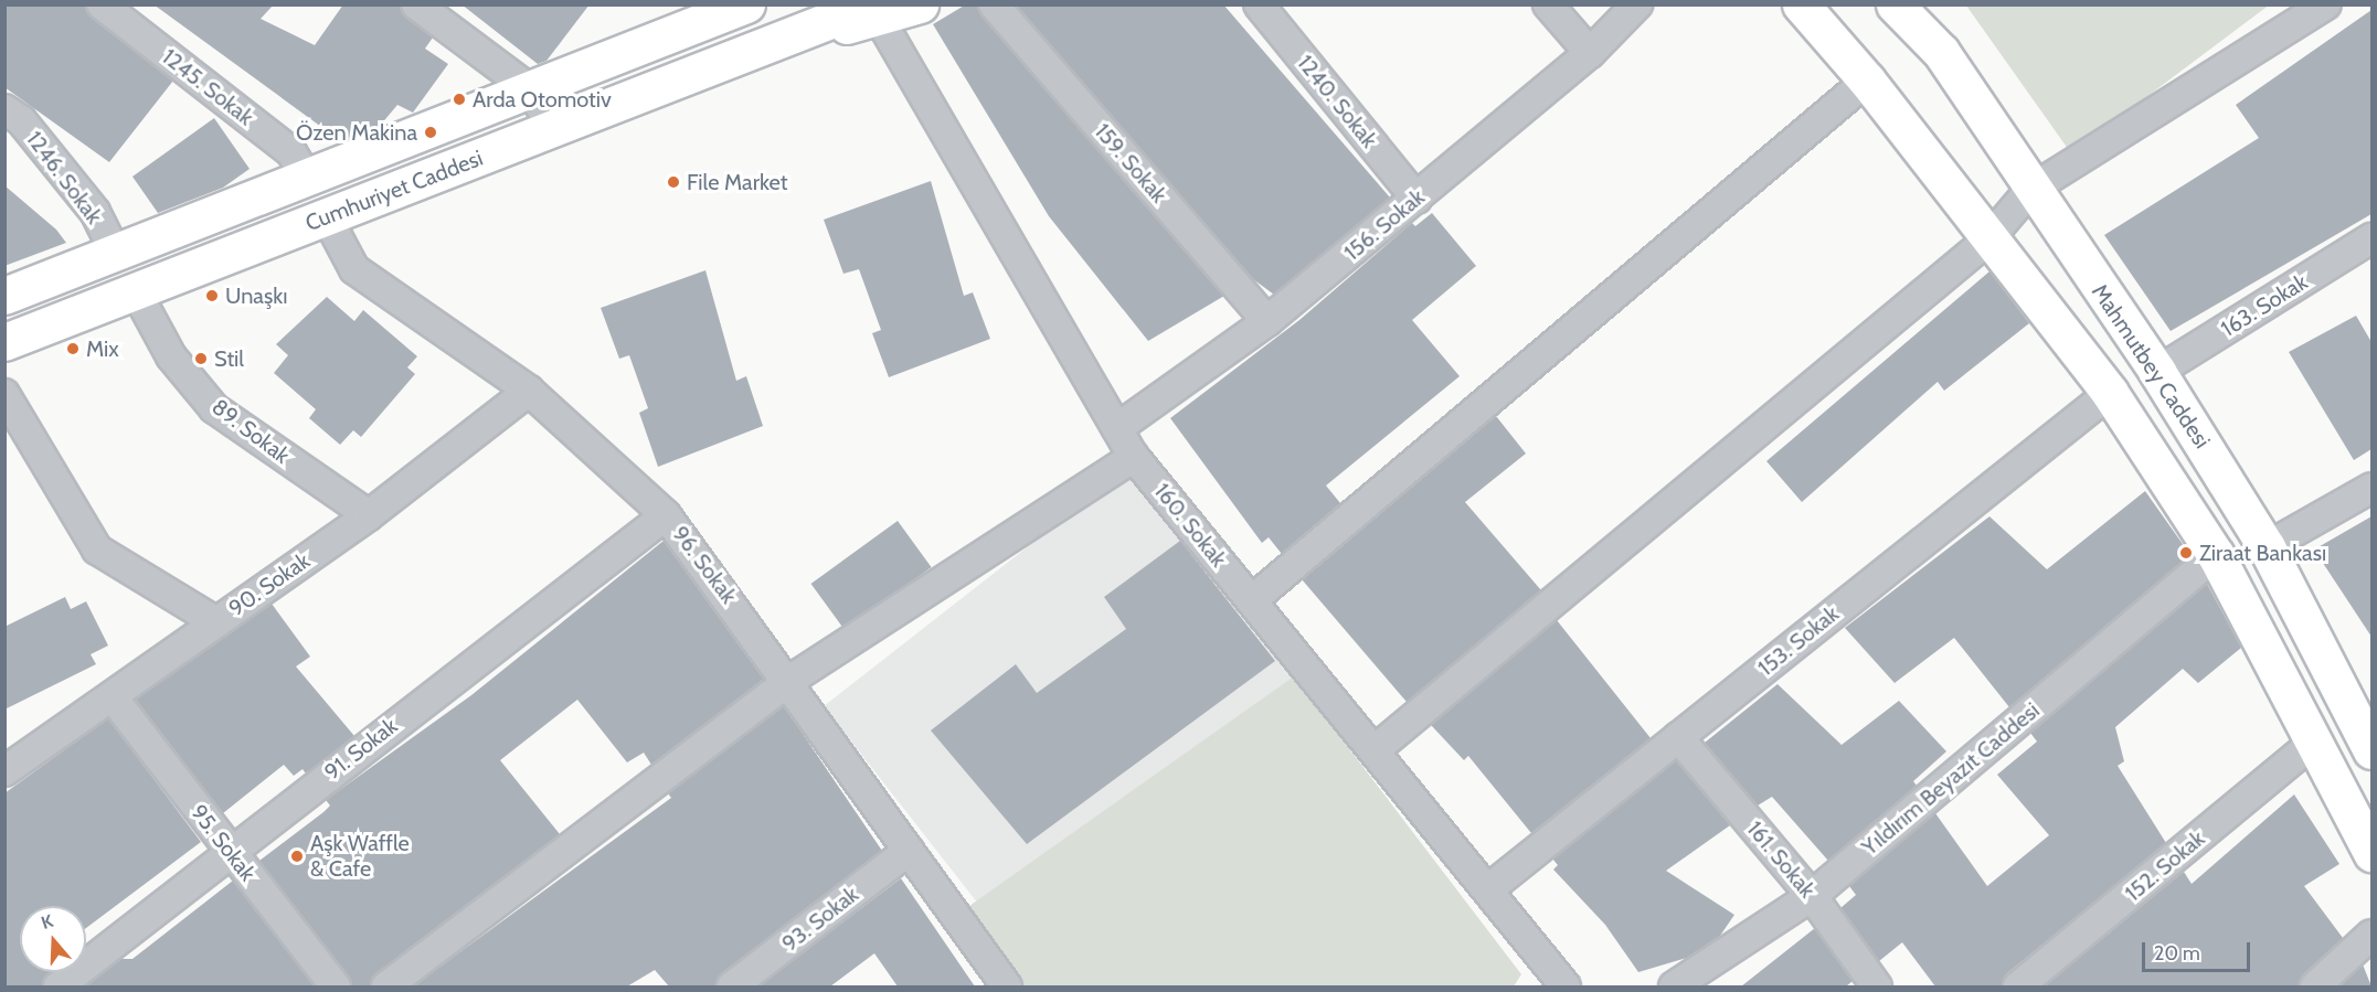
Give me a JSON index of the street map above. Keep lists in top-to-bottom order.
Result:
{
  "streets": {
    "main road": ["Cumhuriyet Caddesi", "Mahmutbey Caddesi"],
    "street": [
      "1245. Sokak",
      "1240. Sokak",
      "159. Sokak",
      "1246. Sokak",
      "156. Sokak",
      "163. Sokak",
      "89. Sokak",
      "160. Sokak",
      "96. Sokak",
      "90. Sokak",
      "153. Sokak",
      "91. Sokak",
      "Yıldırım Beyazıt Caddesi",
      "95. Sokak",
      "161. Sokak",
      "152. Sokak",
      "93. Sokak"
    ]
  },
  "crossings": [
    ["1245. Sokak", "Cumhuriyet Caddesi"],
    ["1240. Sokak", "156. Sokak"],
    ["159. Sokak", "156. Sokak"],
    ["1246. Sokak", "Cumhuriyet Caddesi"],
    ["Cumhuriyet Caddesi", "89. Sokak"],
    ["Cumhuriyet Caddesi", "160. Sokak"],
    ["Cumhuriyet Caddesi", "96. Sokak"],
    ["156. Sokak", "160. Sokak"],
    ["163. Sokak", "Mahmutbey Caddesi"],
    ["89. Sokak", "90. Sokak"],
    ["160. Sokak", "153. Sokak"],
    ["96. Sokak", "90. Sokak"],
    ["96. Sokak", "91. Sokak"],
    ["96. Sokak", "93. Sokak"],
    ["90. Sokak", "95. Sokak"],
    ["153. Sokak", "161. Sokak"],
    ["91. Sokak", "95. Sokak"],
    ["Yıldırım Beyazıt Caddesi", "161. Sokak"]
  ],
  "places": [
    "Arda Otomotiv",
    "Özen Makina",
    "File Market",
    "Unaşkı",
    "Mix",
    "Stil",
    "Ziraat Bankası",
    "Aşk Waffle & Cafe"
  ],
  "scale_bar": "20 m",
  "north": "top"
}
